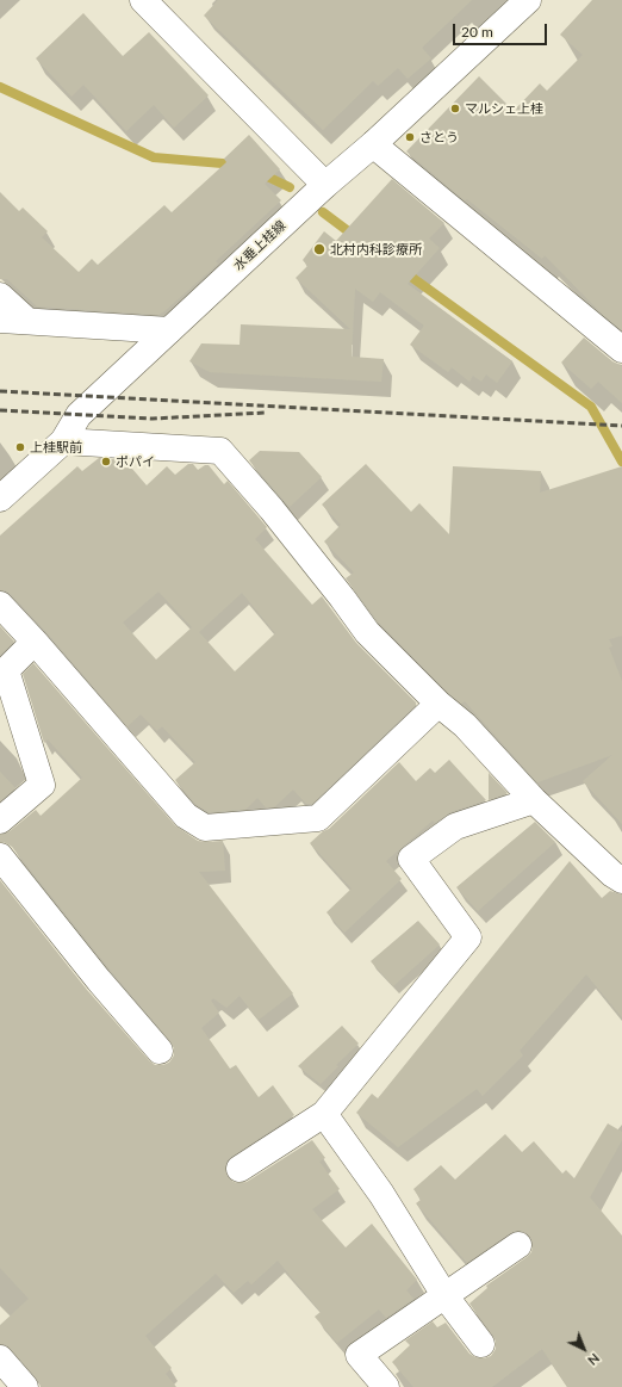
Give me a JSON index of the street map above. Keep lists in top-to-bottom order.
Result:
{
  "streets": {
    "street": ["水垂上桂線"]
  },
  "places": [
    "マルシェ上桂",
    "さとう",
    "北村内科診療所",
    "上桂駅前",
    "ポパイ"
  ],
  "scale_bar": "20 m",
  "north": "bottom right"
}
